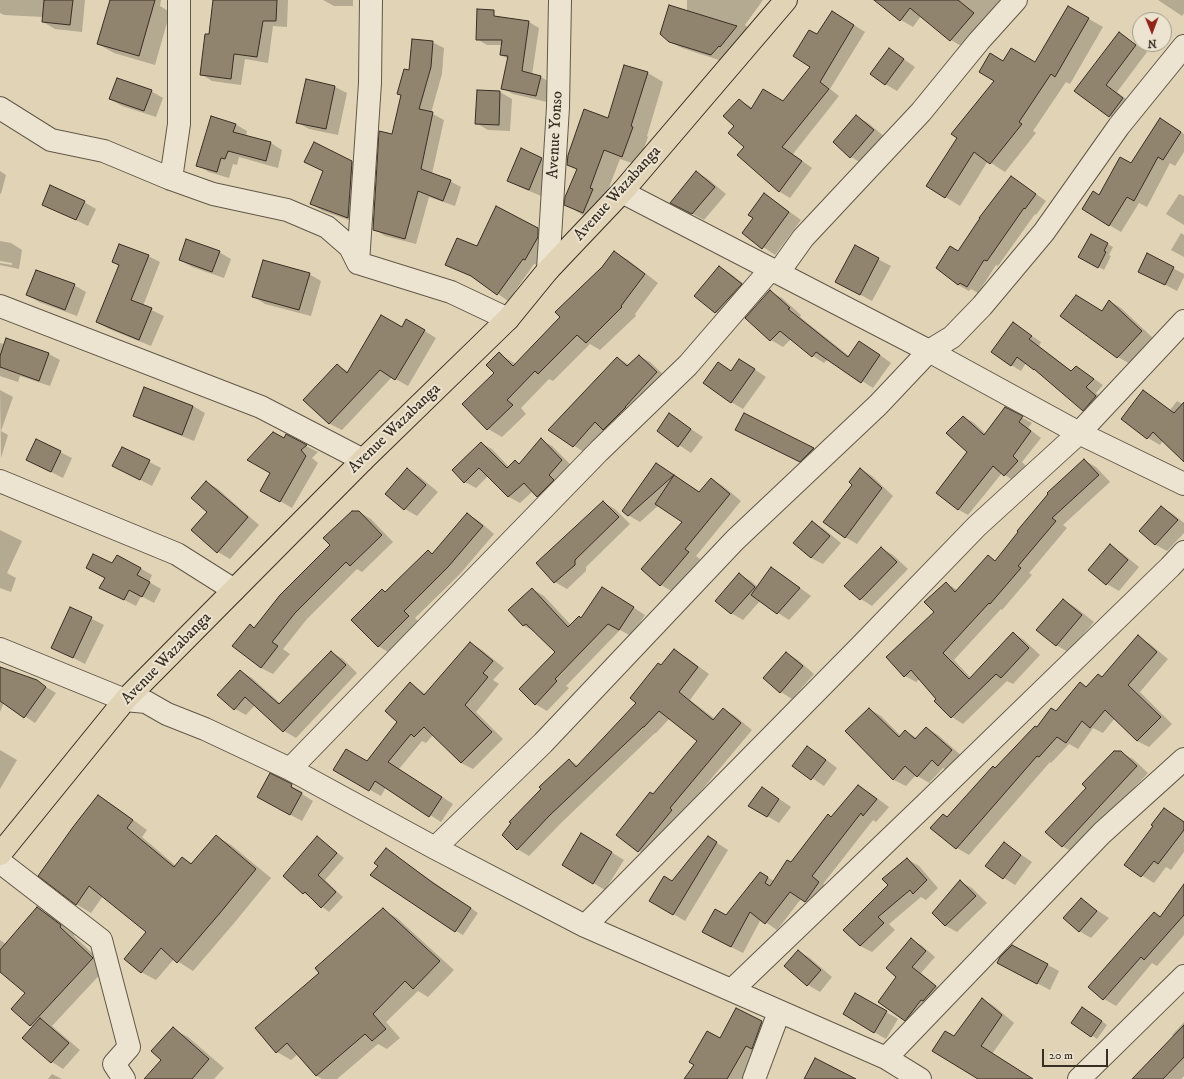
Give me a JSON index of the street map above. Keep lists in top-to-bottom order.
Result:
{
  "streets": {
    "main road": ["Avenue Wazabanga"],
    "street": ["Avenue Yonso"]
  },
  "crossings": [
    ["Avenue Yonso", "Avenue Wazabanga"]
  ],
  "scale_bar": "20 m",
  "north": "bottom"
}
